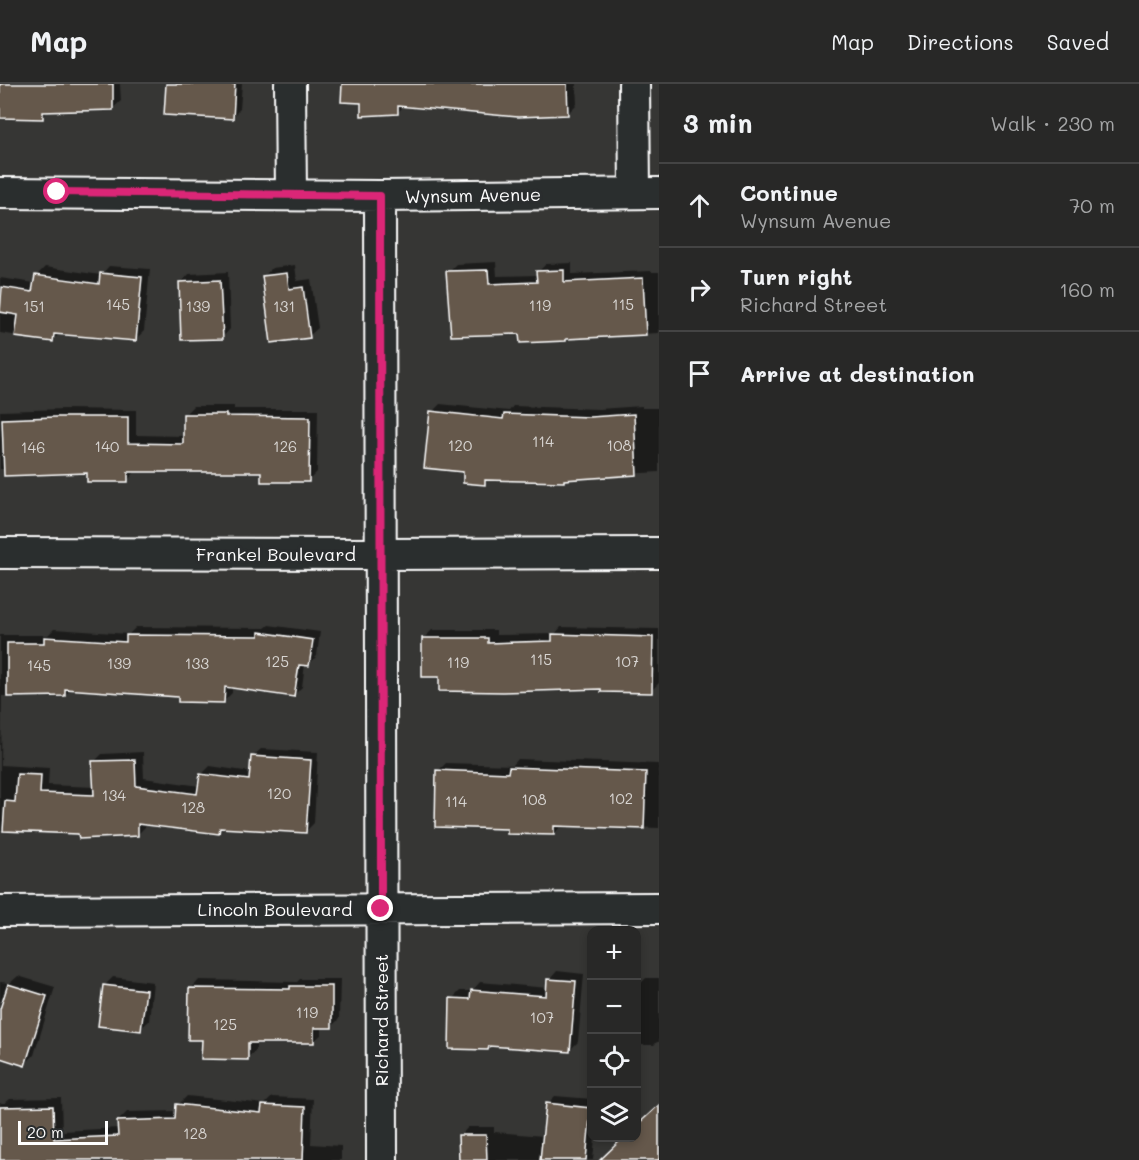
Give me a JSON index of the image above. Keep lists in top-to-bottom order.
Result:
{
  "streets": {
    "street": [
      "Wynsum Avenue",
      "Frankel Boulevard",
      "Lincoln Boulevard",
      "Richard Street"
    ]
  },
  "crossings": [
    ["Wynsum Avenue", "Richard Street"],
    ["Frankel Boulevard", "Richard Street"],
    ["Lincoln Boulevard", "Richard Street"]
  ],
  "house_numbers": [
    "145",
    "115",
    "119",
    "151",
    "139",
    "131",
    "114",
    "120",
    "108",
    "140",
    "126",
    "146",
    "115",
    "125",
    "107",
    "119",
    "139",
    "133",
    "145",
    "120",
    "134",
    "102",
    "108",
    "114",
    "128",
    "119",
    "107",
    "125",
    "128"
  ],
  "scale_bar": "20 m",
  "page": {
    "header": "Map",
    "nav": ["Map", "Directions", "Saved"],
    "heading": ["3 min", "Walk · 230 m"],
    "list": [
      ["Continue", "Wynsum Avenue", "70 m"],
      ["Turn right", "Richard Street", "160 m"],
      "Arrive at destination"
    ],
    "map_buttons": ["+", "−"],
    "scale": "20 m"
  }
}
